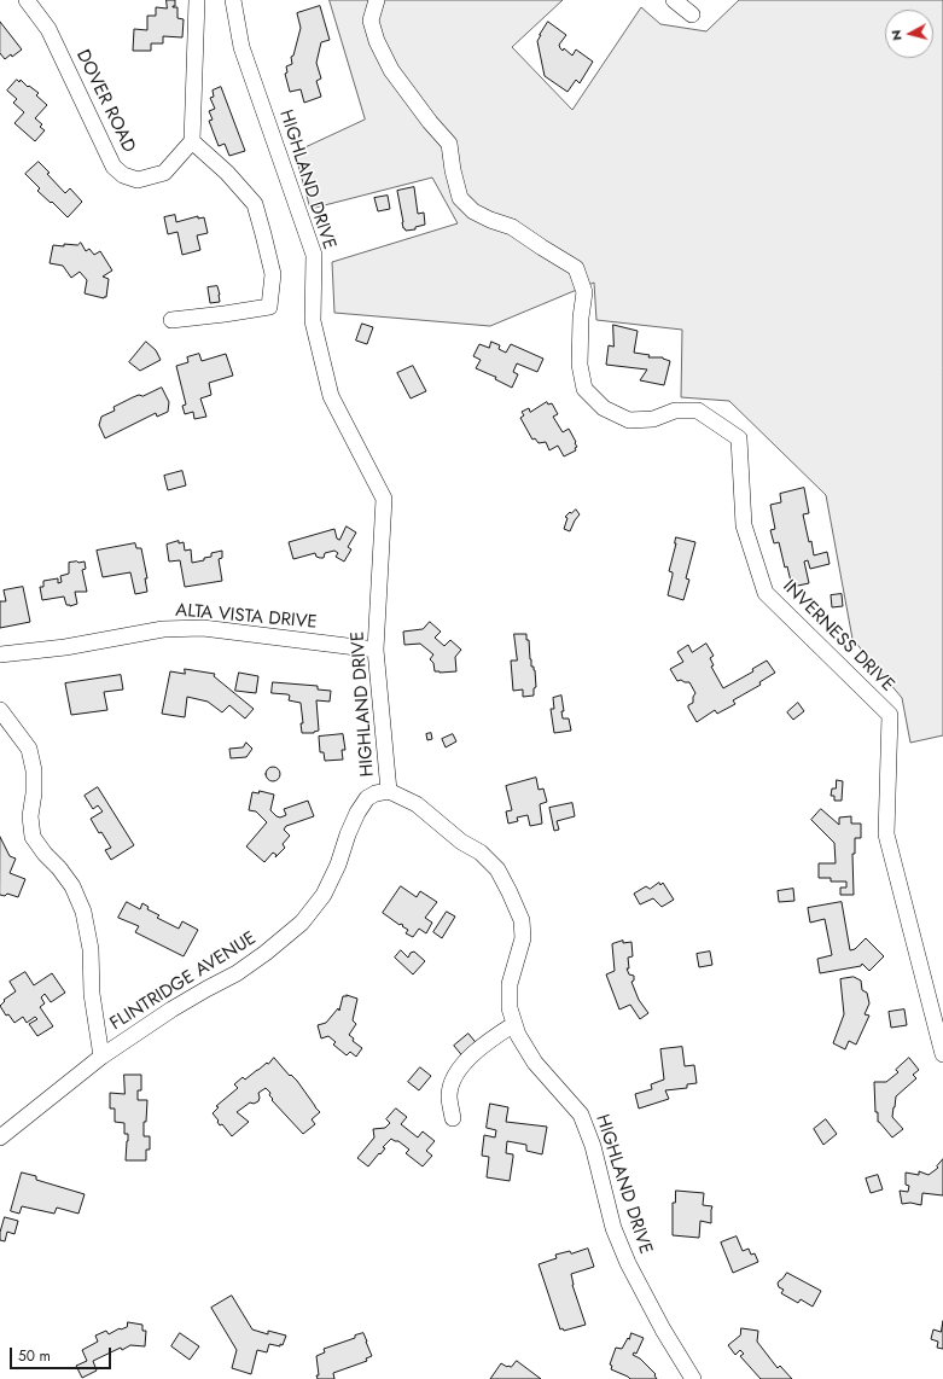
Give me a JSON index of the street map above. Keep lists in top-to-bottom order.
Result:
{
  "streets": {
    "street": [
      "DOVER ROAD",
      "HIGHLAND DRIVE",
      "ALTA VISTA DRIVE",
      "INVERNESS DRIVE",
      "FLINTRIDGE AVENUE"
    ]
  },
  "crossings": [
    ["HIGHLAND DRIVE", "ALTA VISTA DRIVE"],
    ["HIGHLAND DRIVE", "FLINTRIDGE AVENUE"]
  ],
  "scale_bar": "50 m",
  "north": "left"
}
